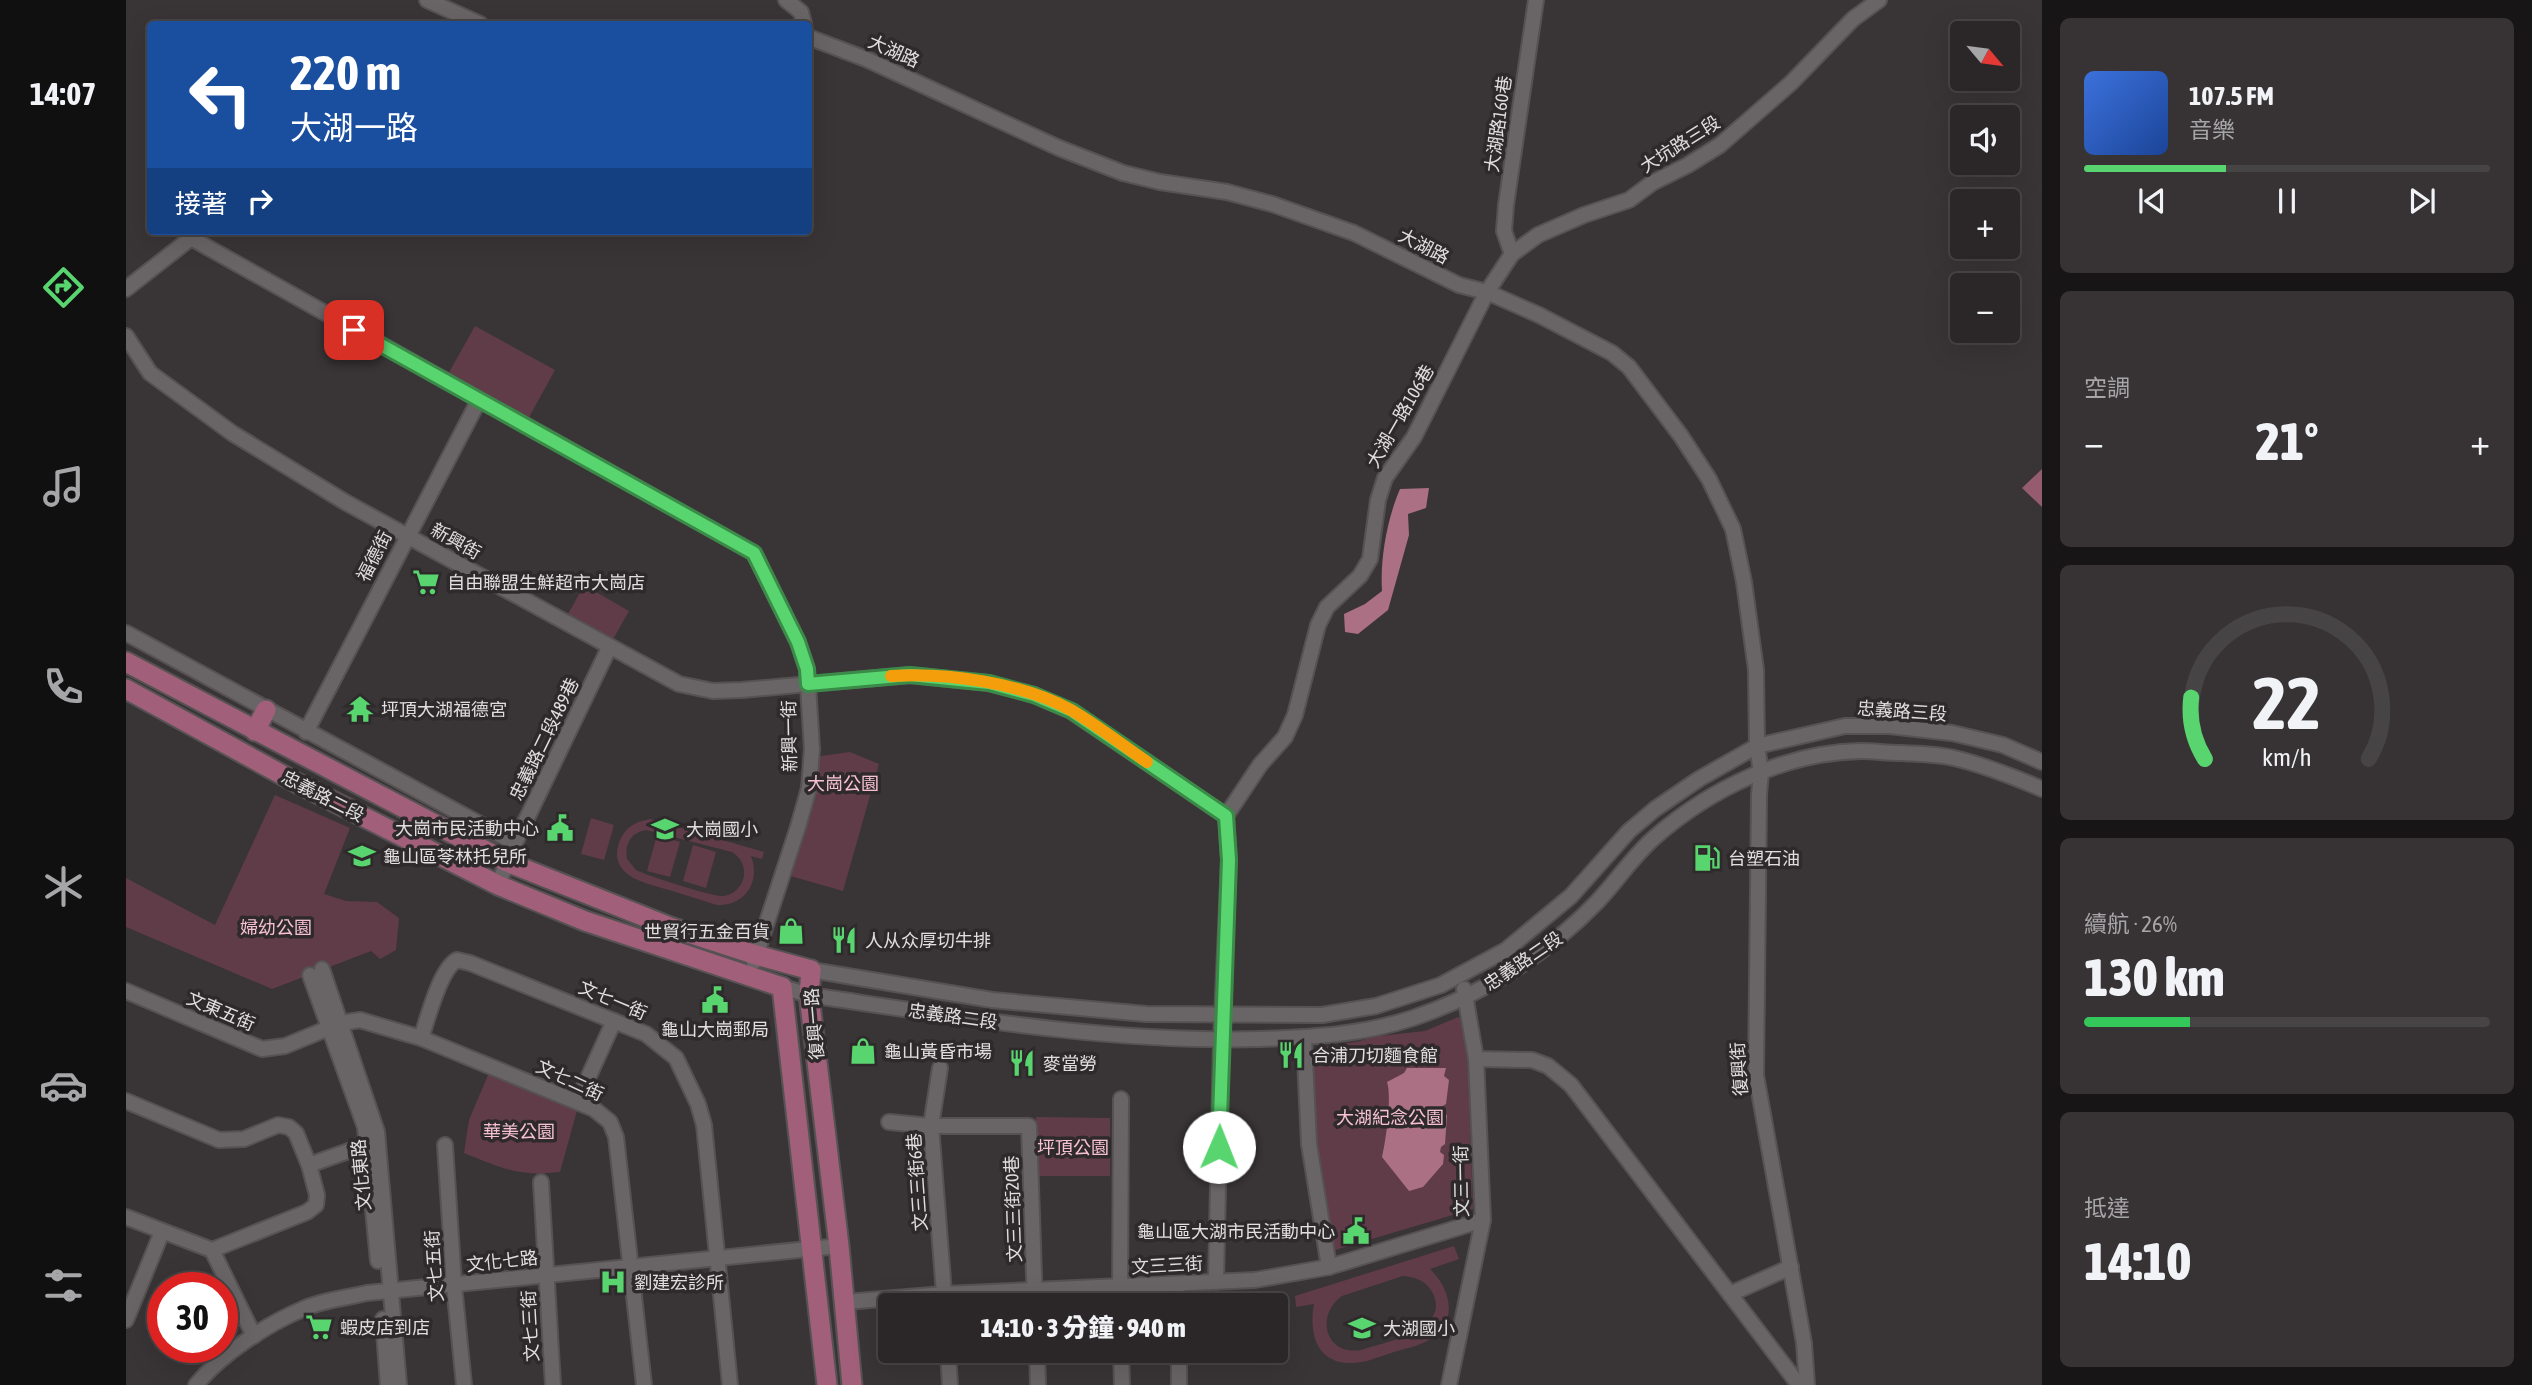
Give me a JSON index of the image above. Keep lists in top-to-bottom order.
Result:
{
  "streets": {
    "main road": ["忠義路二段", "復興一路"],
    "street": [
      "大湖路",
      "大湖路160巷",
      "大坑路三段",
      "大湖一路106巷",
      "新興街",
      "福德街",
      "忠義路三段",
      "新興一街",
      "忠義路二段489巷",
      "文七一街",
      "文東五街",
      "復興街",
      "文七二街",
      "文化東路",
      "文三一街",
      "文三三街6巷",
      "文三三街20巷",
      "文化七路",
      "文三三街",
      "文七五街",
      "文七三街"
    ]
  },
  "crossings": [
    ["大湖路", "大坑路三段"],
    ["大湖路", "大湖一路106巷"],
    ["大湖路", "忠義路三段"],
    ["大湖路", "忠義路二段"],
    ["大湖路", "復興街"],
    ["大湖路160巷", "大坑路三段"],
    ["大坑路三段", "大湖一路106巷"],
    ["大湖一路106巷", "新興街"],
    ["新興街", "福德街"],
    ["新興街", "新興一街"],
    ["新興街", "忠義路二段489巷"],
    ["福德街", "新興一街"],
    ["忠義路三段", "忠義路二段"],
    ["忠義路三段", "復興街"],
    ["新興一街", "忠義路二段"],
    ["忠義路二段489巷", "忠義路二段"],
    ["忠義路二段", "復興一路"],
    ["忠義路二段", "復興街"],
    ["忠義路二段", "文三一街"],
    ["文七一街", "文七二街"],
    ["文七一街", "文化七路"],
    ["文東五街", "文七二街"],
    ["文東五街", "文化東路"],
    ["復興一路", "文化七路"],
    ["復興一路", "文三三街"],
    ["文七二街", "文化東路"],
    ["文七二街", "文化七路"],
    ["文化東路", "文化七路"],
    ["文三一街", "文三三街"],
    ["文三三街6巷", "文三三街20巷"],
    ["文化七路", "文七五街"],
    ["文化七路", "文七三街"]
  ],
  "parks": [
    "大崗公園",
    "婦幼公園",
    "大湖紀念公園",
    "華美公園",
    "坪頂公園"
  ],
  "places": {
    "supermarket": ["自由聯盟生鮮超市大崗店", "蝦皮店到店"],
    "temple": ["坪頂大湖福德宮"],
    "public building": ["大崗市民活動中心", "龜山大崗郵局", "龜山區大湖市民活動中心"],
    "school or university": ["大崗國小", "龜山區苓林托兒所", "大湖國小"],
    "fuel station": ["台塑石油"],
    "shop": ["世貿行五金百貨", "龜山黃昏市場"],
    "restaurant": ["人从众厚切牛排", "合浦刀切麵食館", "麥當勞"],
    "hospital": ["劉建宏診所"]
  },
  "north": "bottom right",
  "page": {
    "tabs": "14:07",
    "map_buttons": ["+", "−"],
    "turn": ["220 m", "大湖一路"],
    "song": ["107.5 FM", "音樂"],
    "then": "接著",
    "tile": [
      "空調",
      ["續航 · 26%", "130 km"],
      ["抵達", "14:10"]
    ],
    "heat": ["−", "21°", "+"],
    "limit": "30",
    "trip": "14:10 · 3 分鐘 · 940 m",
    "gauge": ["22", "km/h"]
  }
}
